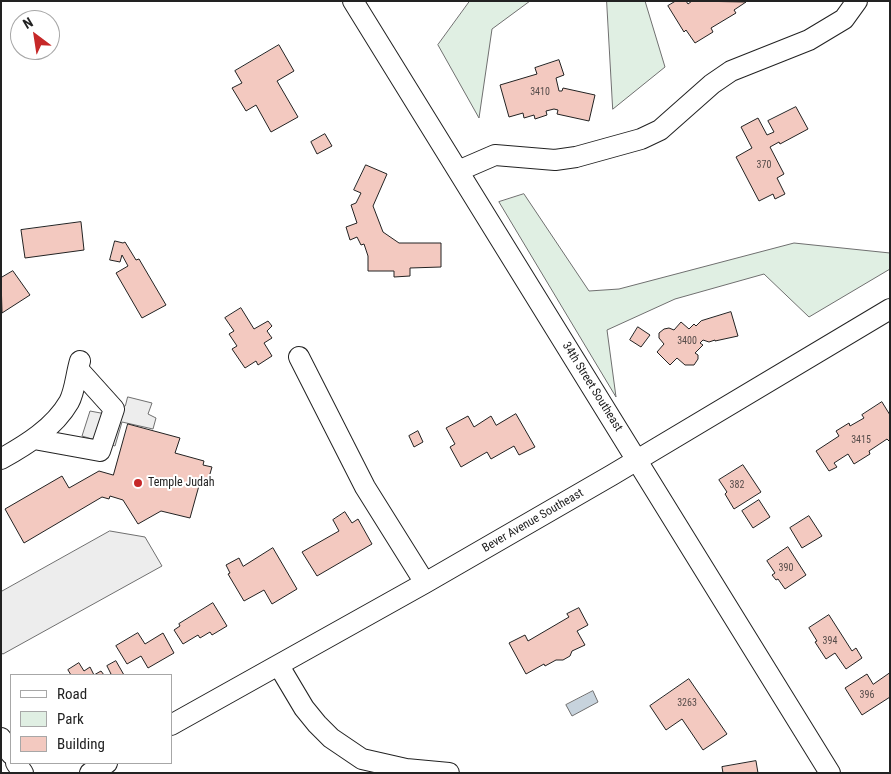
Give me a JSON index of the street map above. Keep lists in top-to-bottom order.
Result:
{
  "streets": {
    "street": ["34th Street Southeast", "Bever Avenue Southeast"]
  },
  "crossings": [
    ["34th Street Southeast", "Bever Avenue Southeast"]
  ],
  "places": ["Temple Judah"],
  "house_numbers": [
    "3410",
    "370",
    "3400",
    "3415",
    "382",
    "390",
    "394",
    "396",
    "3263"
  ],
  "legend": ["Road", "Park", "Building"],
  "north": "top left"
}
